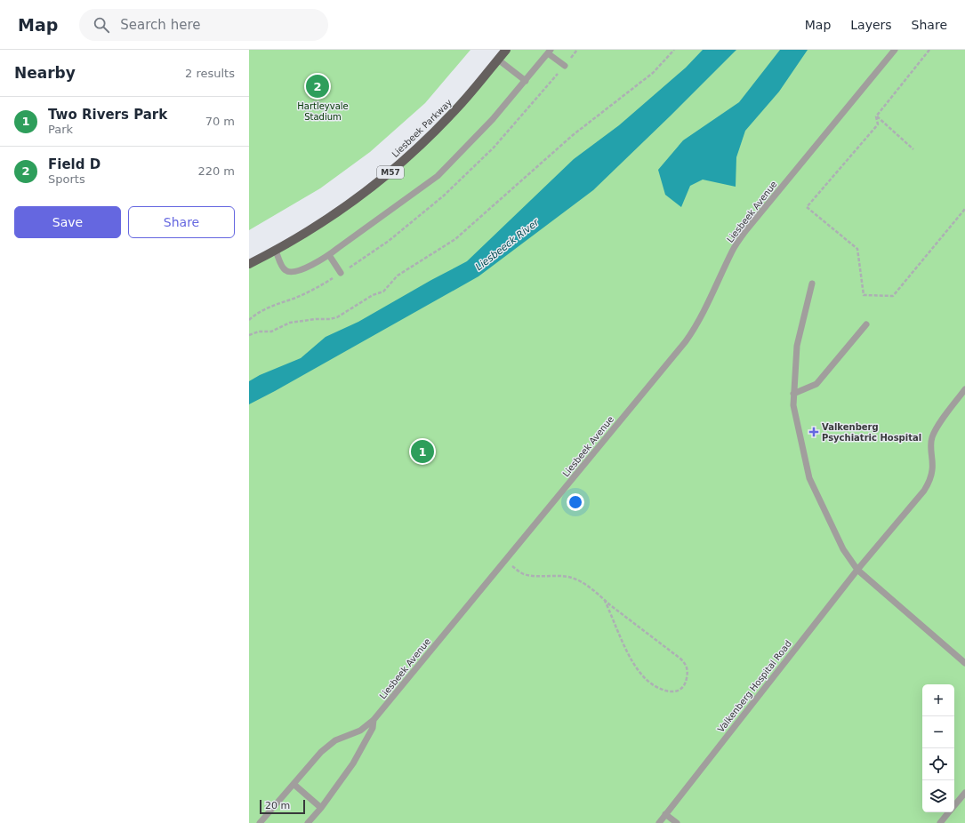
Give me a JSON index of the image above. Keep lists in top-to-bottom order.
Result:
{
  "streets": {
    "main road": ["Liesbeek Parkway", "M57"],
    "lane": ["Liesbeek Avenue", "Valkenberg Hospital Road"]
  },
  "water": ["Liesbeeck River"],
  "parks": ["Hartleyvale Stadium"],
  "places": {
    "health": ["Valkenberg Psychiatric Hospital"]
  },
  "scale_bar": "20 m",
  "page": {
    "header": "Map",
    "search": "Search here",
    "nav": ["Map", "Layers", "Share"],
    "heading": ["Nearby", "2 results"],
    "pins": ["2", "1"],
    "list": [
      {
        "mark": "1",
        "name": "Two Rivers Park",
        "note": "Park",
        "value": "70 m"
      },
      {
        "mark": "2",
        "name": "Field D",
        "note": "Sports",
        "value": "220 m"
      }
    ],
    "buttons": ["Save", "Share"],
    "map_buttons": ["+", "−"],
    "scale": "20 m"
  }
}
